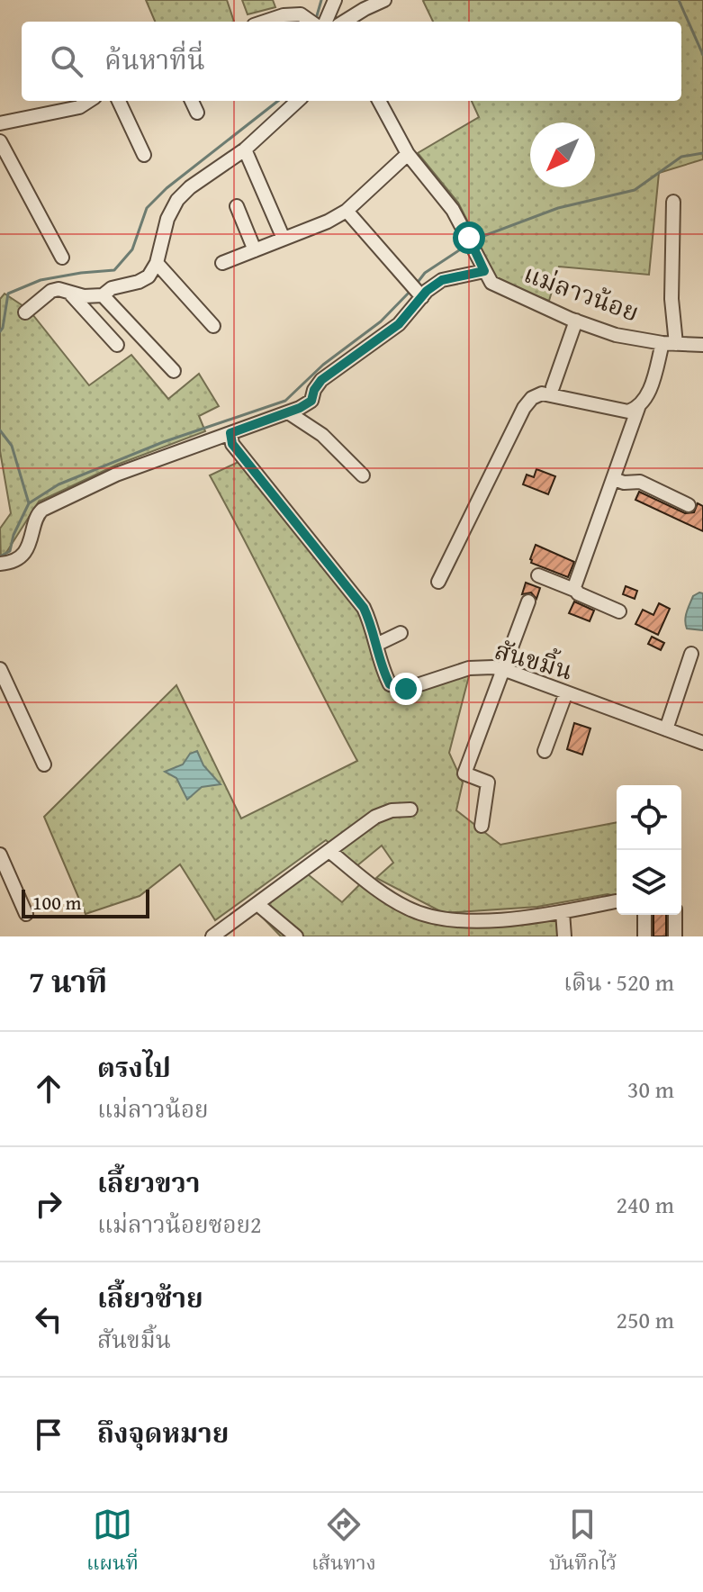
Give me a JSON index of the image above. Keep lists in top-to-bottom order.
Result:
{
  "streets": {
    "street": ["แม่ลาวน้อย", "สันขมิ้น"]
  },
  "scale_bar": "100 m",
  "north": "bottom left",
  "page": {
    "search": "ค้นหาที่นี่",
    "scale": "100 m",
    "heading": ["7 นาที", "เดิน · 520 m"],
    "list": [
      ["ตรงไป", "แม่ลาวน้อย", "30 m"],
      ["เลี้ยวขวา", "แม่ลาวน้อยซอย2", "240 m"],
      ["เลี้ยวซ้าย", "สันขมิ้น", "250 m"],
      "ถึงจุดหมาย"
    ],
    "nav": ["แผนที่", "เส้นทาง", "บันทึกไว้"]
  }
}
